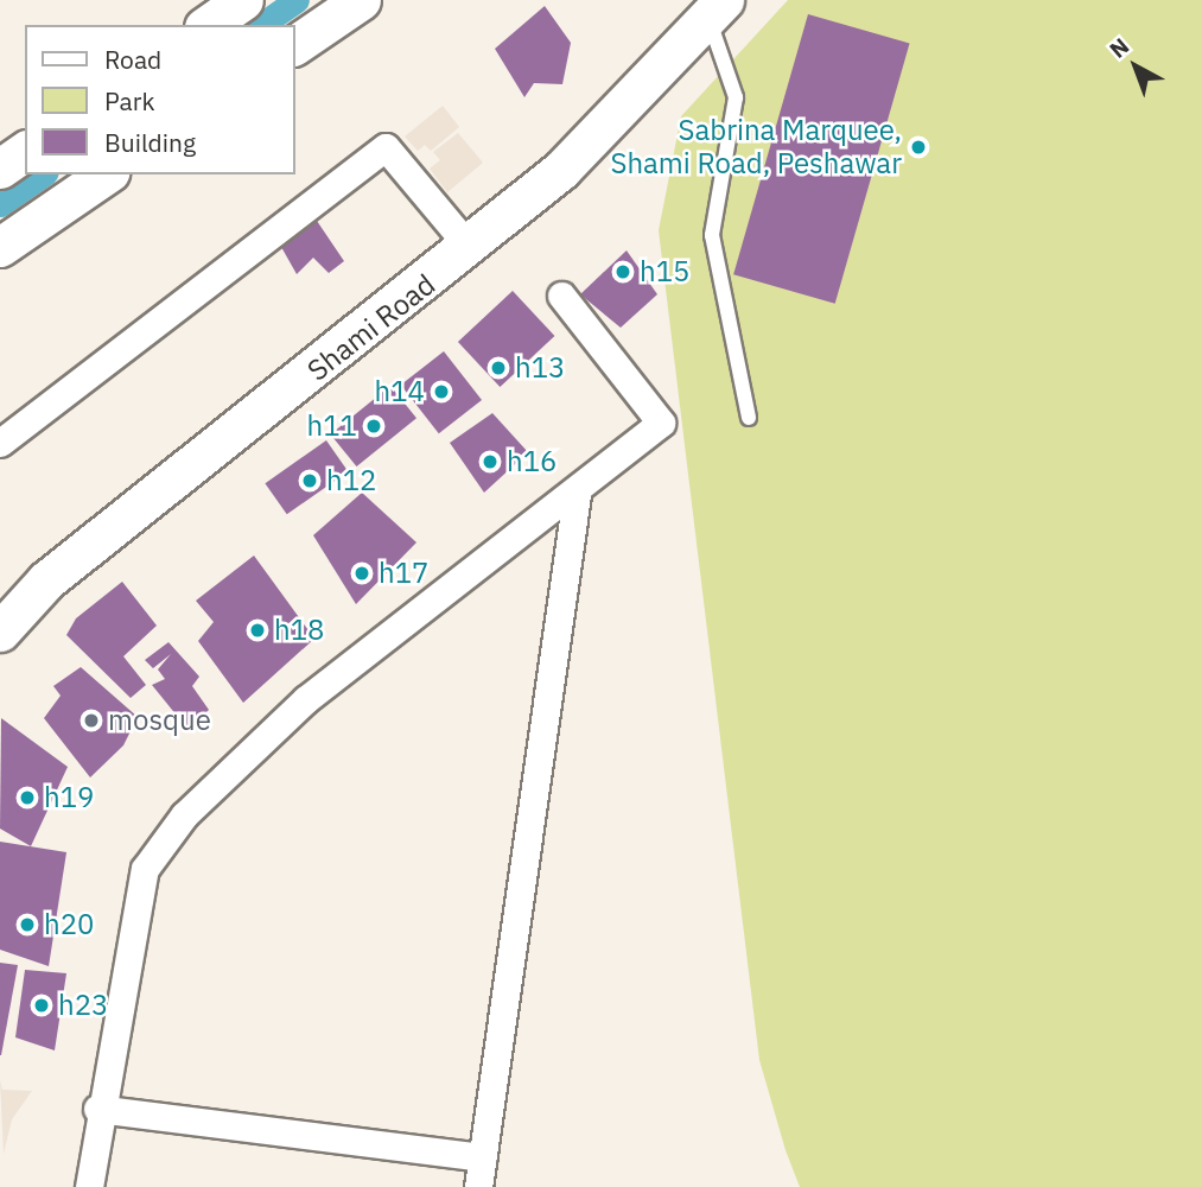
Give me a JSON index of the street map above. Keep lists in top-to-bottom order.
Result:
{
  "streets": {
    "street": ["Shami Road"]
  },
  "places": [
    "Sabrina Marquee, Shami Road, Peshawar",
    "h15",
    "h13",
    "h14",
    "h11",
    "h16",
    "h12",
    "h17",
    "h18",
    "mosque",
    "h19",
    "h20",
    "h23"
  ],
  "legend": ["Road", "Park", "Building"],
  "north": "top left"
}
